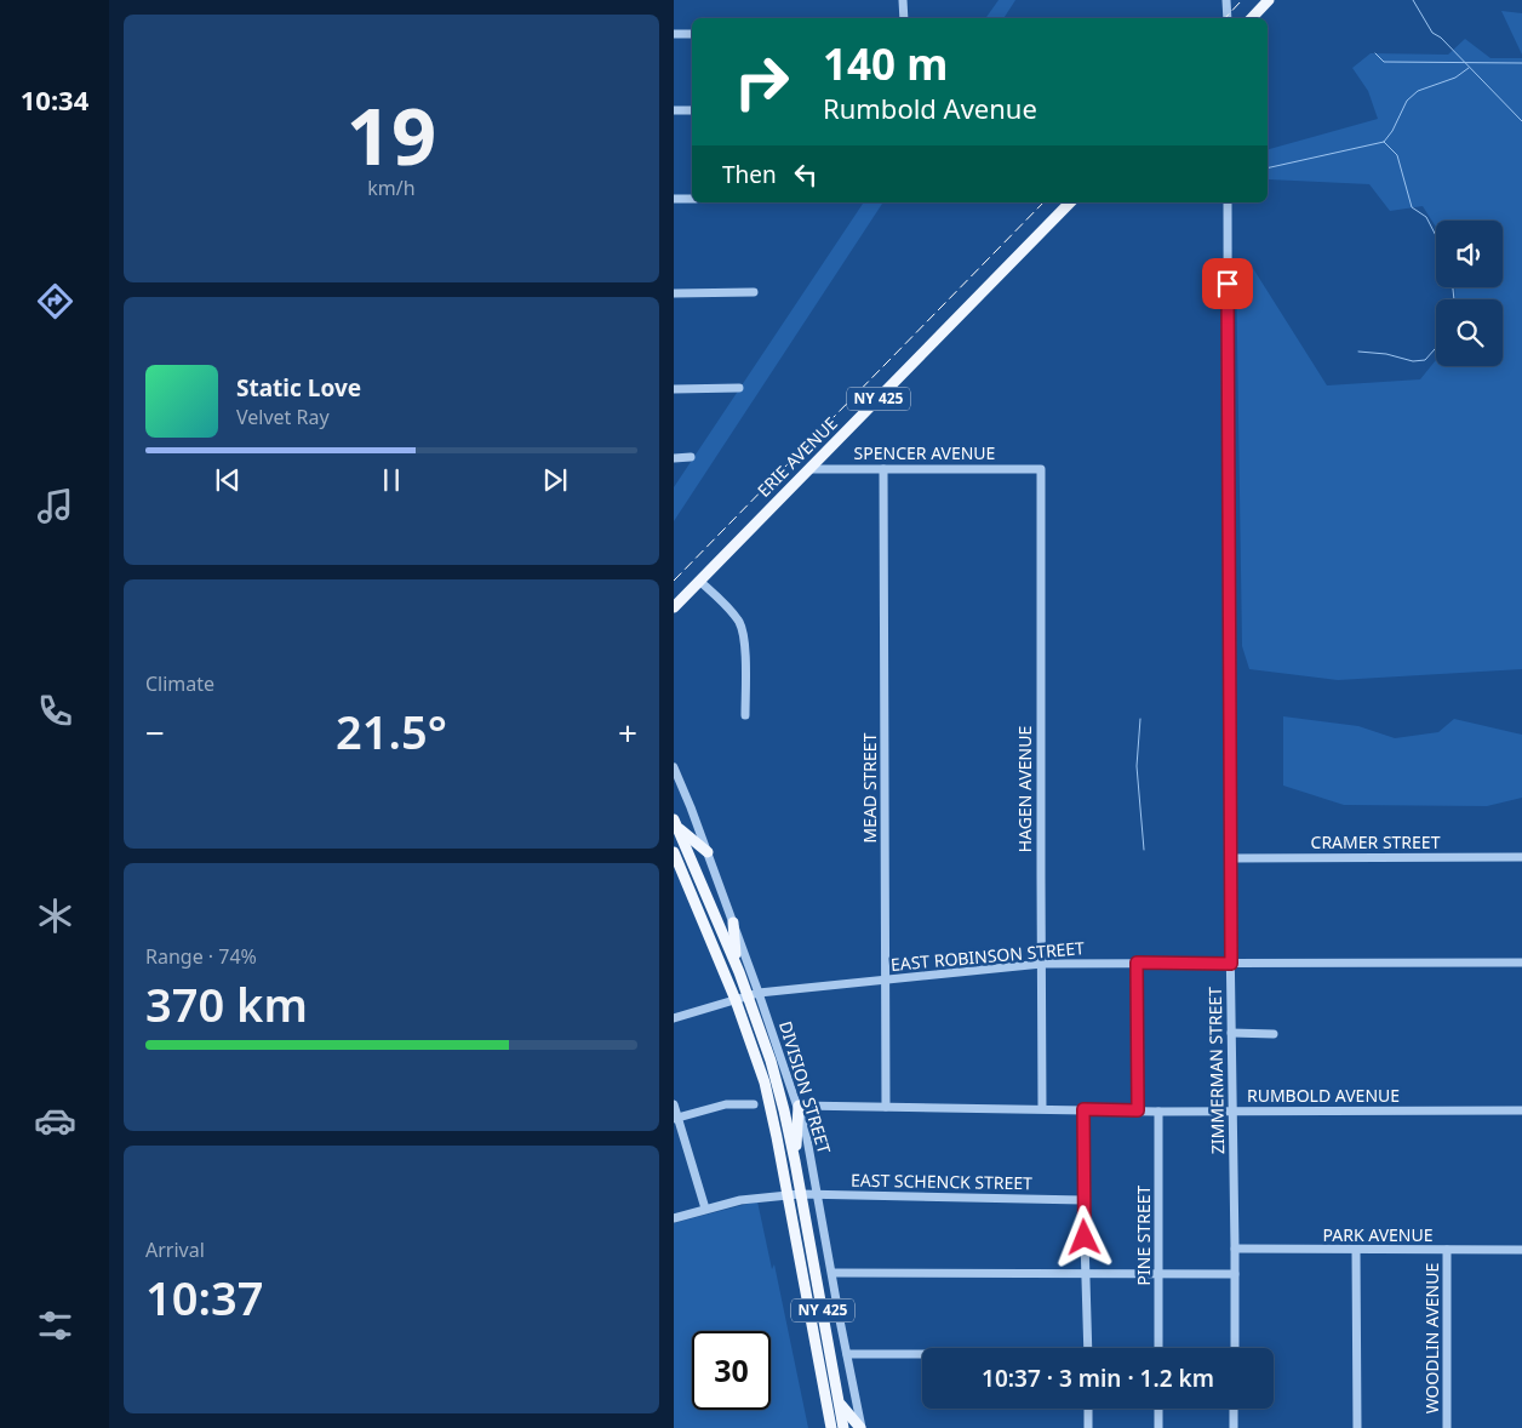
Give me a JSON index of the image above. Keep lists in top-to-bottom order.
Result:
{
  "streets": {
    "main road": ["NY 425", "ERIE AVENUE"],
    "street": [
      "SPENCER AVENUE",
      "MEAD STREET",
      "HAGEN AVENUE",
      "CRAMER STREET",
      "EAST ROBINSON STREET",
      "ZIMMERMAN STREET",
      "DIVISION STREET",
      "RUMBOLD AVENUE",
      "EAST SCHENCK STREET",
      "PINE STREET",
      "PARK AVENUE",
      "WOODLIN AVENUE"
    ]
  },
  "crossings": [
    ["NY 425", "EAST ROBINSON STREET"],
    ["NY 425", "DIVISION STREET"],
    ["NY 425", "EAST SCHENCK STREET"],
    ["SPENCER AVENUE", "ERIE AVENUE"],
    ["SPENCER AVENUE", "MEAD STREET"],
    ["SPENCER AVENUE", "HAGEN AVENUE"],
    ["MEAD STREET", "EAST ROBINSON STREET"],
    ["MEAD STREET", "RUMBOLD AVENUE"],
    ["HAGEN AVENUE", "EAST ROBINSON STREET"],
    ["HAGEN AVENUE", "RUMBOLD AVENUE"],
    ["CRAMER STREET", "ZIMMERMAN STREET"],
    ["EAST ROBINSON STREET", "ZIMMERMAN STREET"],
    ["EAST ROBINSON STREET", "DIVISION STREET"],
    ["ZIMMERMAN STREET", "RUMBOLD AVENUE"],
    ["ZIMMERMAN STREET", "PARK AVENUE"],
    ["DIVISION STREET", "RUMBOLD AVENUE"],
    ["DIVISION STREET", "EAST SCHENCK STREET"],
    ["RUMBOLD AVENUE", "PINE STREET"],
    ["PARK AVENUE", "WOODLIN AVENUE"]
  ],
  "page": {
    "tabs": "10:34",
    "tile": [
      ["19", "km/h"],
      "Climate",
      ["Range · 74%", "370 km"],
      ["Arrival", "10:37"]
    ],
    "turn": ["140 m", "Rumbold Avenue"],
    "then": "Then",
    "song": ["Static Love", "Velvet Ray"],
    "heat": ["−", "21.5°", "+"],
    "limit": "30",
    "trip": "10:37 · 3 min · 1.2 km"
  }
}
